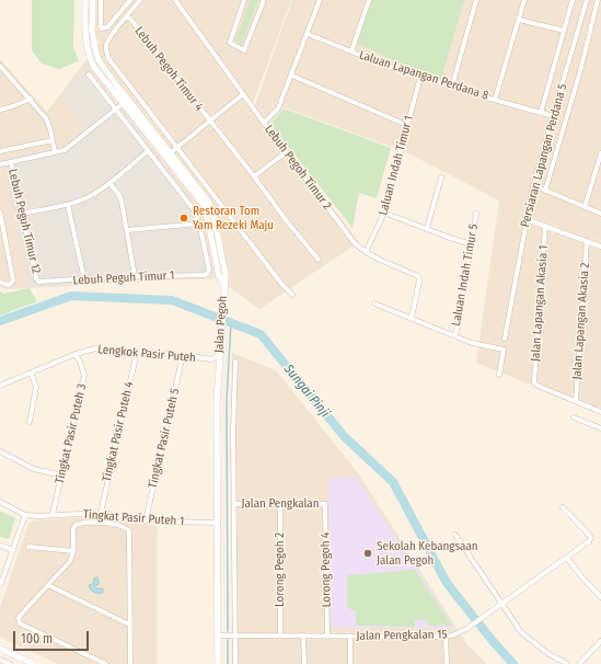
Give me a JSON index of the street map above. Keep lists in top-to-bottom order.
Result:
{
  "streets": {
    "street": [
      "Lebuh Pegoh Timur 4",
      "Laluan Lapangan Perdana 8",
      "Persiaran Lapangan Perdana 5",
      "Laluan Indah Timur 1",
      "Lebuh Pegoh Timur 2",
      "Lebuh Peguh Timur 12",
      "Laluan Indah Timur 5",
      "Lebuh Peguh Timur 1",
      "Jalan Lapangan Akasia 1",
      "Jalan Lapangan Akasia 2",
      "Jalan Pegoh",
      "Lengkok Pasir Puteh",
      "Tingkat Pasir Puteh 4",
      "Tingkat Pasir Puteh 3",
      "Tingkat Pasir Puteh 5",
      "Jalan Pengkalan",
      "Tingkat Pasir Puteh 1",
      "Lorong Pegoh 2",
      "Lorong Pegoh 4",
      "Jalan Pengkalan 15"
    ]
  },
  "crossings": [
    ["Laluan Lapangan Perdana 8", "Persiaran Lapangan Perdana 5"],
    ["Laluan Lapangan Perdana 8", "Laluan Indah Timur 1"],
    ["Laluan Indah Timur 1", "Lebuh Pegoh Timur 2"],
    ["Lebuh Peguh Timur 12", "Lebuh Peguh Timur 1"],
    ["Jalan Lapangan Akasia 1", "Jalan Lapangan Akasia 2"],
    ["Jalan Pegoh", "Lengkok Pasir Puteh"],
    ["Jalan Pegoh", "Jalan Pengkalan"],
    ["Jalan Pegoh", "Tingkat Pasir Puteh 1"],
    ["Jalan Pegoh", "Jalan Pengkalan 15"],
    ["Lengkok Pasir Puteh", "Tingkat Pasir Puteh 4"],
    ["Lengkok Pasir Puteh", "Tingkat Pasir Puteh 3"],
    ["Lengkok Pasir Puteh", "Tingkat Pasir Puteh 5"],
    ["Tingkat Pasir Puteh 4", "Tingkat Pasir Puteh 1"],
    ["Tingkat Pasir Puteh 3", "Tingkat Pasir Puteh 1"],
    ["Tingkat Pasir Puteh 5", "Tingkat Pasir Puteh 1"],
    ["Jalan Pengkalan", "Lorong Pegoh 2"],
    ["Jalan Pengkalan", "Lorong Pegoh 4"],
    ["Lorong Pegoh 2", "Jalan Pengkalan 15"],
    ["Lorong Pegoh 4", "Jalan Pengkalan 15"]
  ],
  "water": ["Sungai Pinji"],
  "places": ["Restoran Tom Yam Rezeki Maju", "Sekolah Kebangsaan Jalan Pegoh"],
  "scale_bar": "100 m"
}
